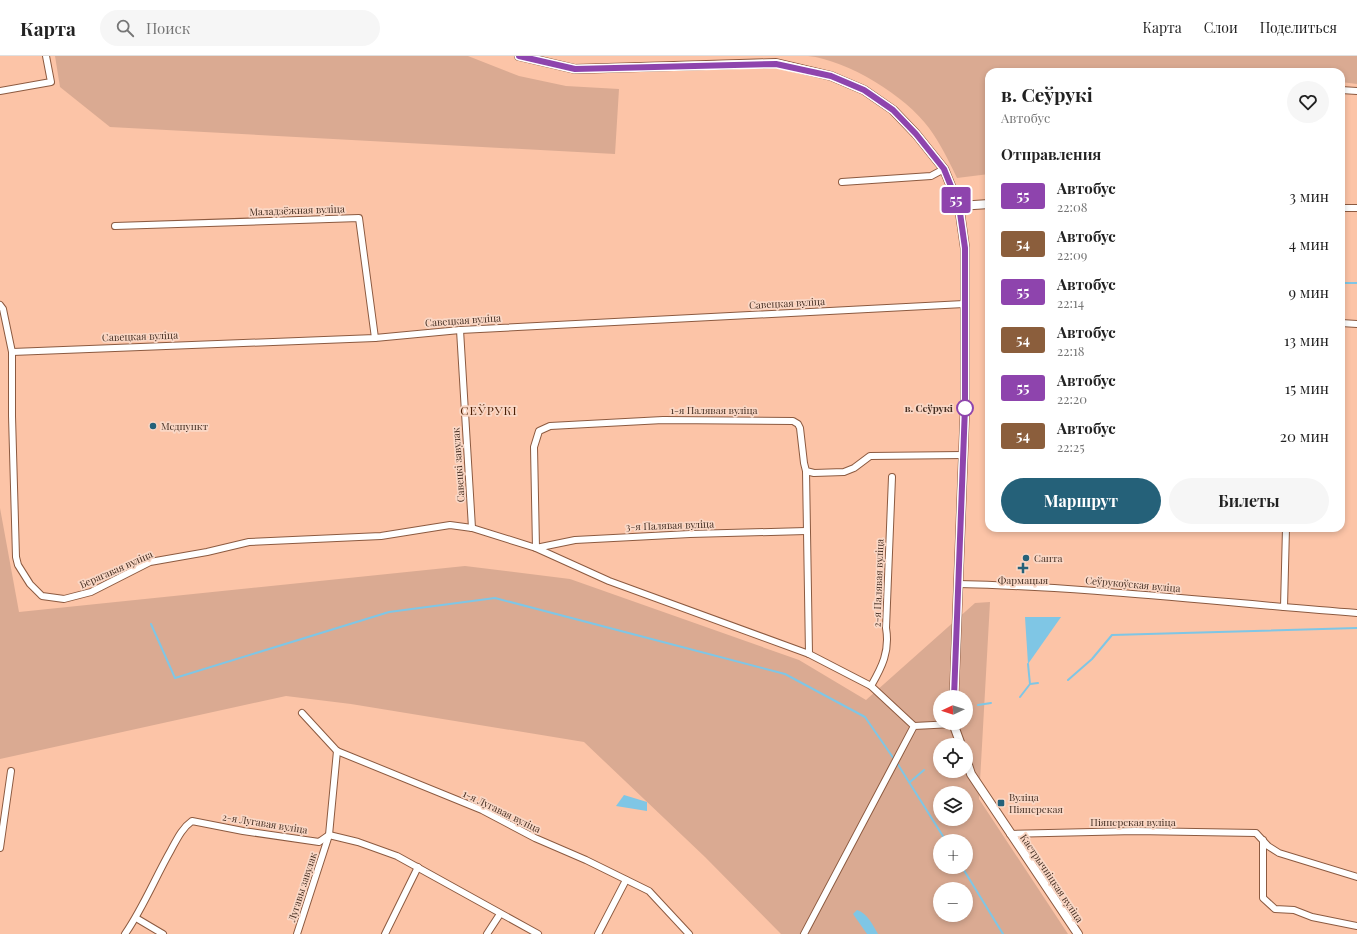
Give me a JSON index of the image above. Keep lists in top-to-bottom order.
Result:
{
  "streets": {
    "street": [
      "Маладзёжная вуліца",
      "Савецкая вуліца",
      "1-я Палявая вуліца",
      "Савецкі завулак",
      "3-я Палявая вуліца",
      "Берагавая вуліца",
      "2-я Палявая вуліца",
      "Сеўрукоўская вуліца",
      "1-я Лугавая вуліца",
      "Піянерская вуліца",
      "2-я Лугавая вуліца",
      "Кастрычніцкая вуліца",
      "Лугавы завулак"
    ]
  },
  "crossings": [
    ["Маладзёжная вуліца", "Савецкая вуліца"],
    ["Савецкая вуліца", "Савецкі завулак"],
    ["Савецкая вуліца", "Берагавая вуліца"],
    ["1-я Палявая вуліца", "3-я Палявая вуліца"],
    ["1-я Палявая вуліца", "Берагавая вуліца"],
    ["Савецкі завулак", "Берагавая вуліца"],
    ["3-я Палявая вуліца", "Берагавая вуліца"],
    ["Берагавая вуліца", "2-я Палявая вуліца"],
    ["1-я Лугавая вуліца", "Лугавы завулак"],
    ["Піянерская вуліца", "Кастрычніцкая вуліца"],
    ["2-я Лугавая вуліца", "Лугавы завулак"]
  ],
  "districts": ["СЕЎРУКІ"],
  "places": {
    "other": ["в. Сеўрукі", "Медпункт", "Санта"],
    "health": ["Фармацыя"],
    "transit": ["Вуліца Піянерская"]
  },
  "lines": ["bus line 55"],
  "north": "left",
  "page": {
    "header": "Карта",
    "search": "Поиск",
    "nav": ["Карта", "Слои", "Поделиться"],
    "on_map": "55",
    "heading": [
      ["в. Сеўрукі", "Автобус"],
      "Отправления"
    ],
    "list": [
      {
        "mark": "55",
        "name": "Автобус",
        "note": "22:08",
        "value": "3 мин"
      },
      {
        "mark": "54",
        "name": "Автобус",
        "note": "22:09",
        "value": "4 мин"
      },
      {
        "mark": "55",
        "name": "Автобус",
        "note": "22:14",
        "value": "9 мин"
      },
      {
        "mark": "54",
        "name": "Автобус",
        "note": "22:18",
        "value": "13 мин"
      },
      {
        "mark": "55",
        "name": "Автобус",
        "note": "22:20",
        "value": "15 мин"
      },
      {
        "mark": "54",
        "name": "Автобус",
        "note": "22:25",
        "value": "20 мин"
      }
    ],
    "buttons": ["Маршрут", "Билеты"],
    "map_buttons": ["+", "−"]
  }
}
